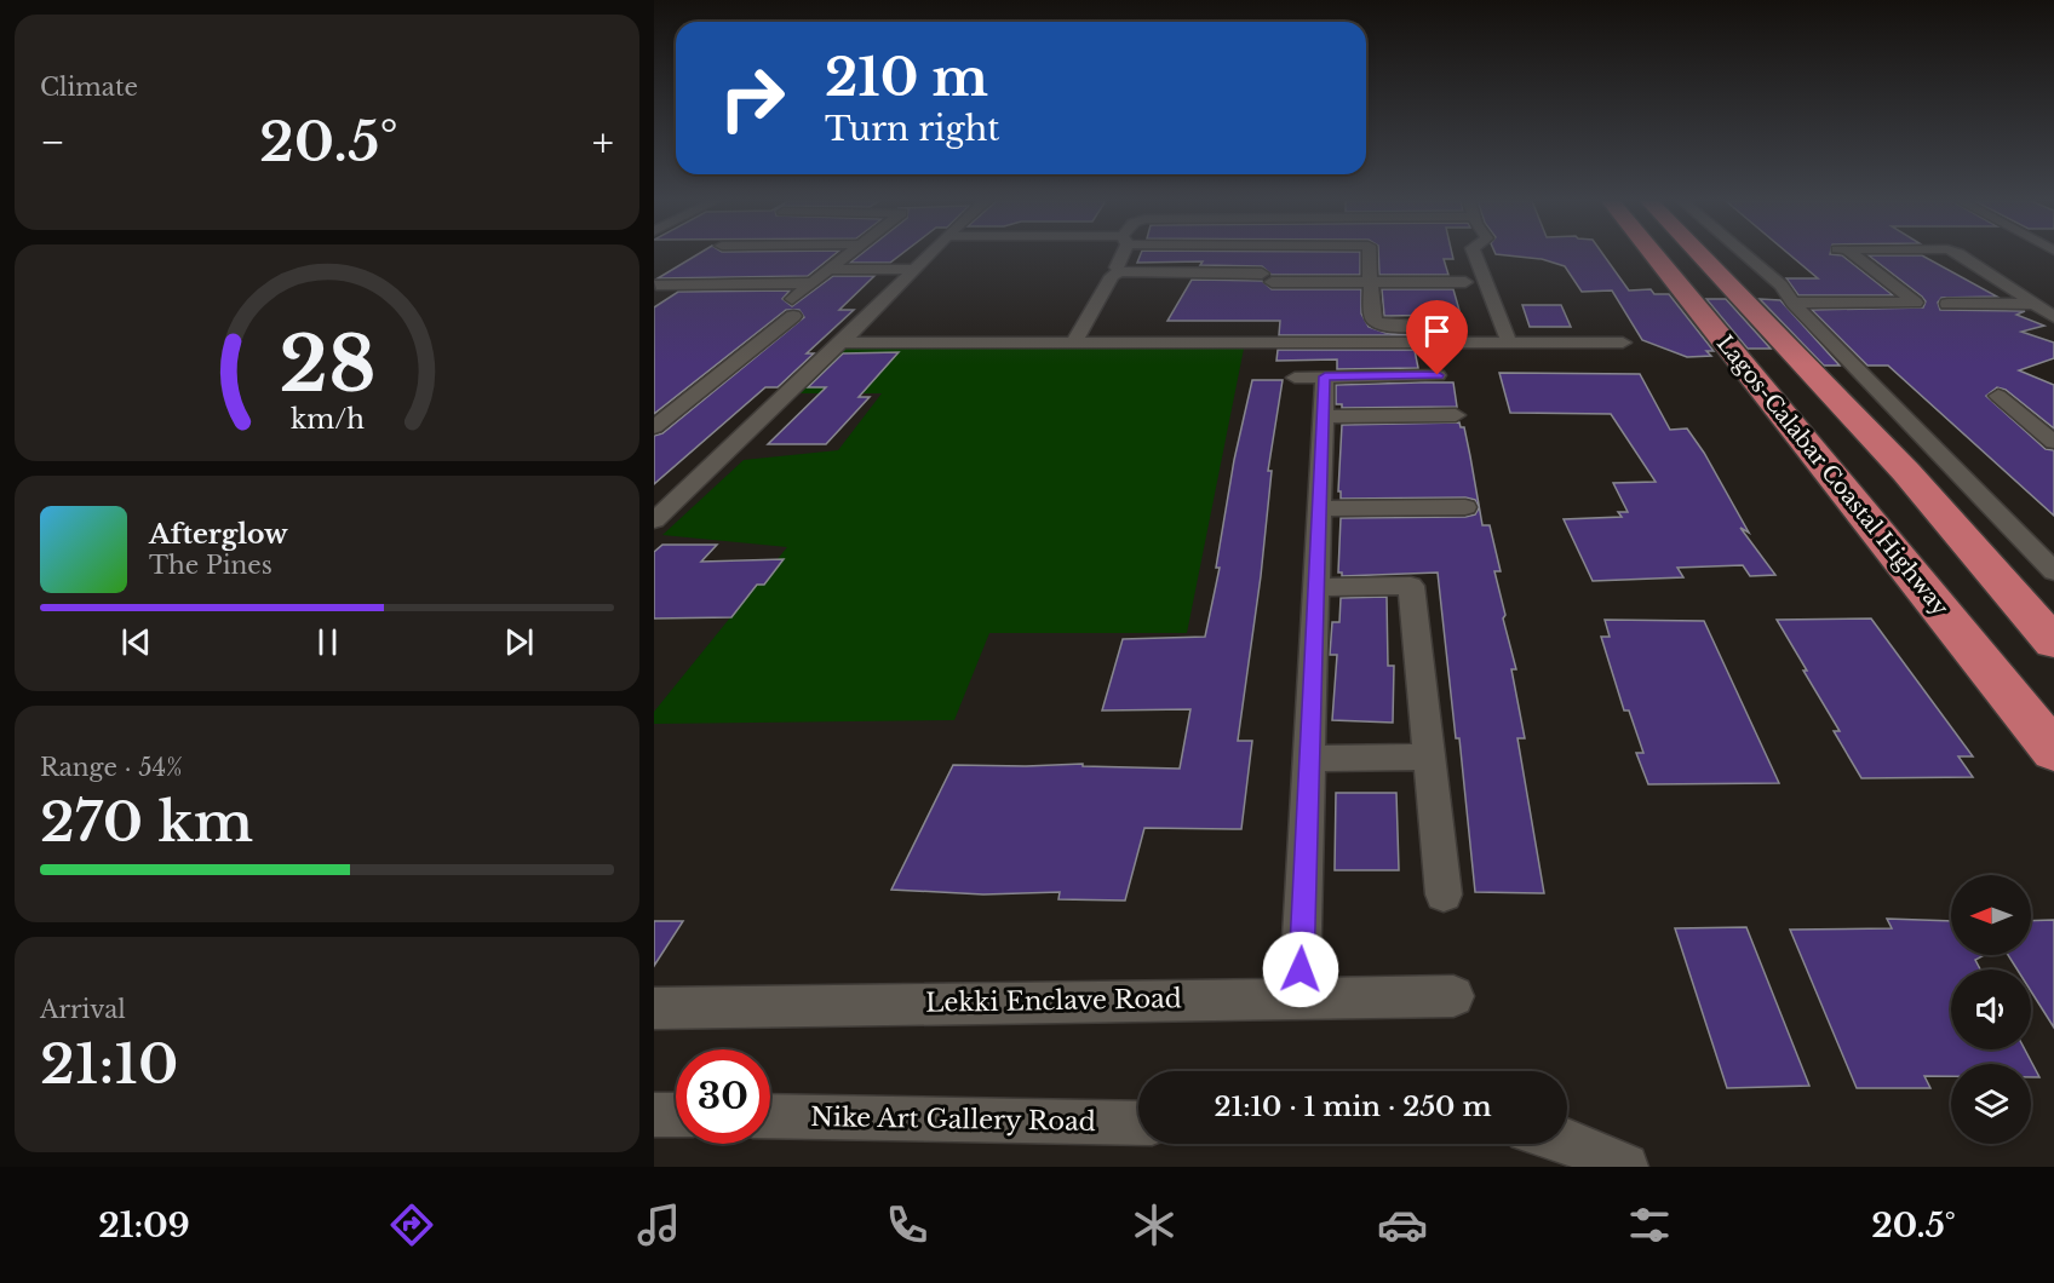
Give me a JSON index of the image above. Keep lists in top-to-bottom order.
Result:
{
  "streets": {
    "highway": ["Lagos-Calabar Coastal Highway"],
    "street": ["Lekki Enclave Road", "Nike Art Gallery Road"]
  },
  "north": "left",
  "page": {
    "tile": [
      "Climate",
      ["Range · 54%", "270 km"],
      ["Arrival", "21:10"]
    ],
    "turn": ["210 m", "Turn right"],
    "heat": ["−", "20.5°", "+"],
    "song": ["Afterglow", "The Pines"],
    "limit": "30",
    "trip": "21:10 · 1 min · 250 m",
    "tabs": ["21:09", "20.5°"],
    "gauge": ["28", "km/h"]
  }
}
